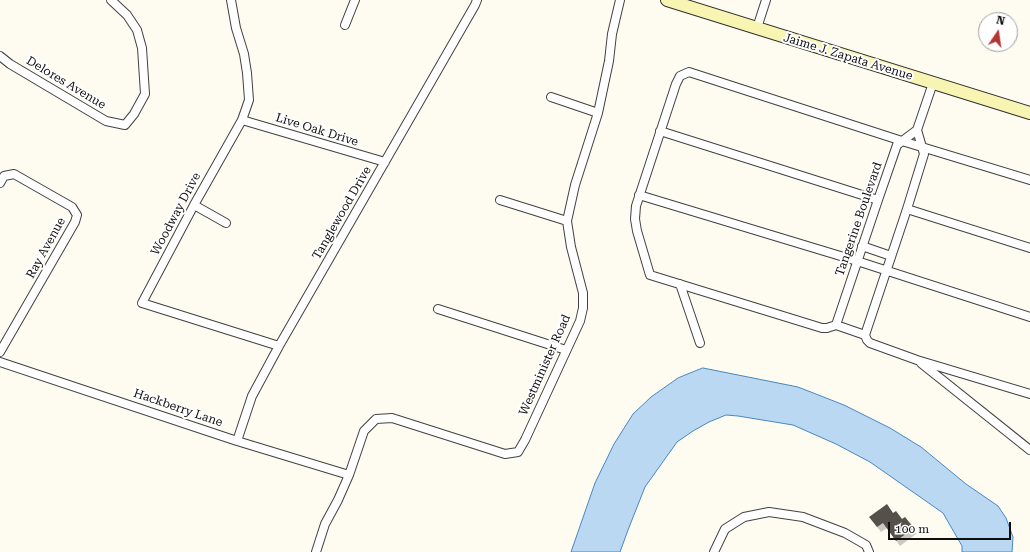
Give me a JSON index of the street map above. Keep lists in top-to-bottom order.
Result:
{
  "streets": {
    "street": [
      "Jaime J. Zapata Avenue",
      "Delores Avenue",
      "Live Oak Drive",
      "Tanglewood Drive",
      "Woodway Drive",
      "Tangerine Boulevard",
      "Ray Avenue",
      "Westminister Road",
      "Hackberry Lane"
    ]
  },
  "crossings": [
    ["Live Oak Drive", "Tanglewood Drive"],
    ["Live Oak Drive", "Woodway Drive"],
    ["Tanglewood Drive", "Woodway Drive"],
    ["Tanglewood Drive", "Hackberry Lane"],
    ["Westminister Road", "Hackberry Lane"]
  ],
  "scale_bar": "100 m",
  "north": "top"
}
